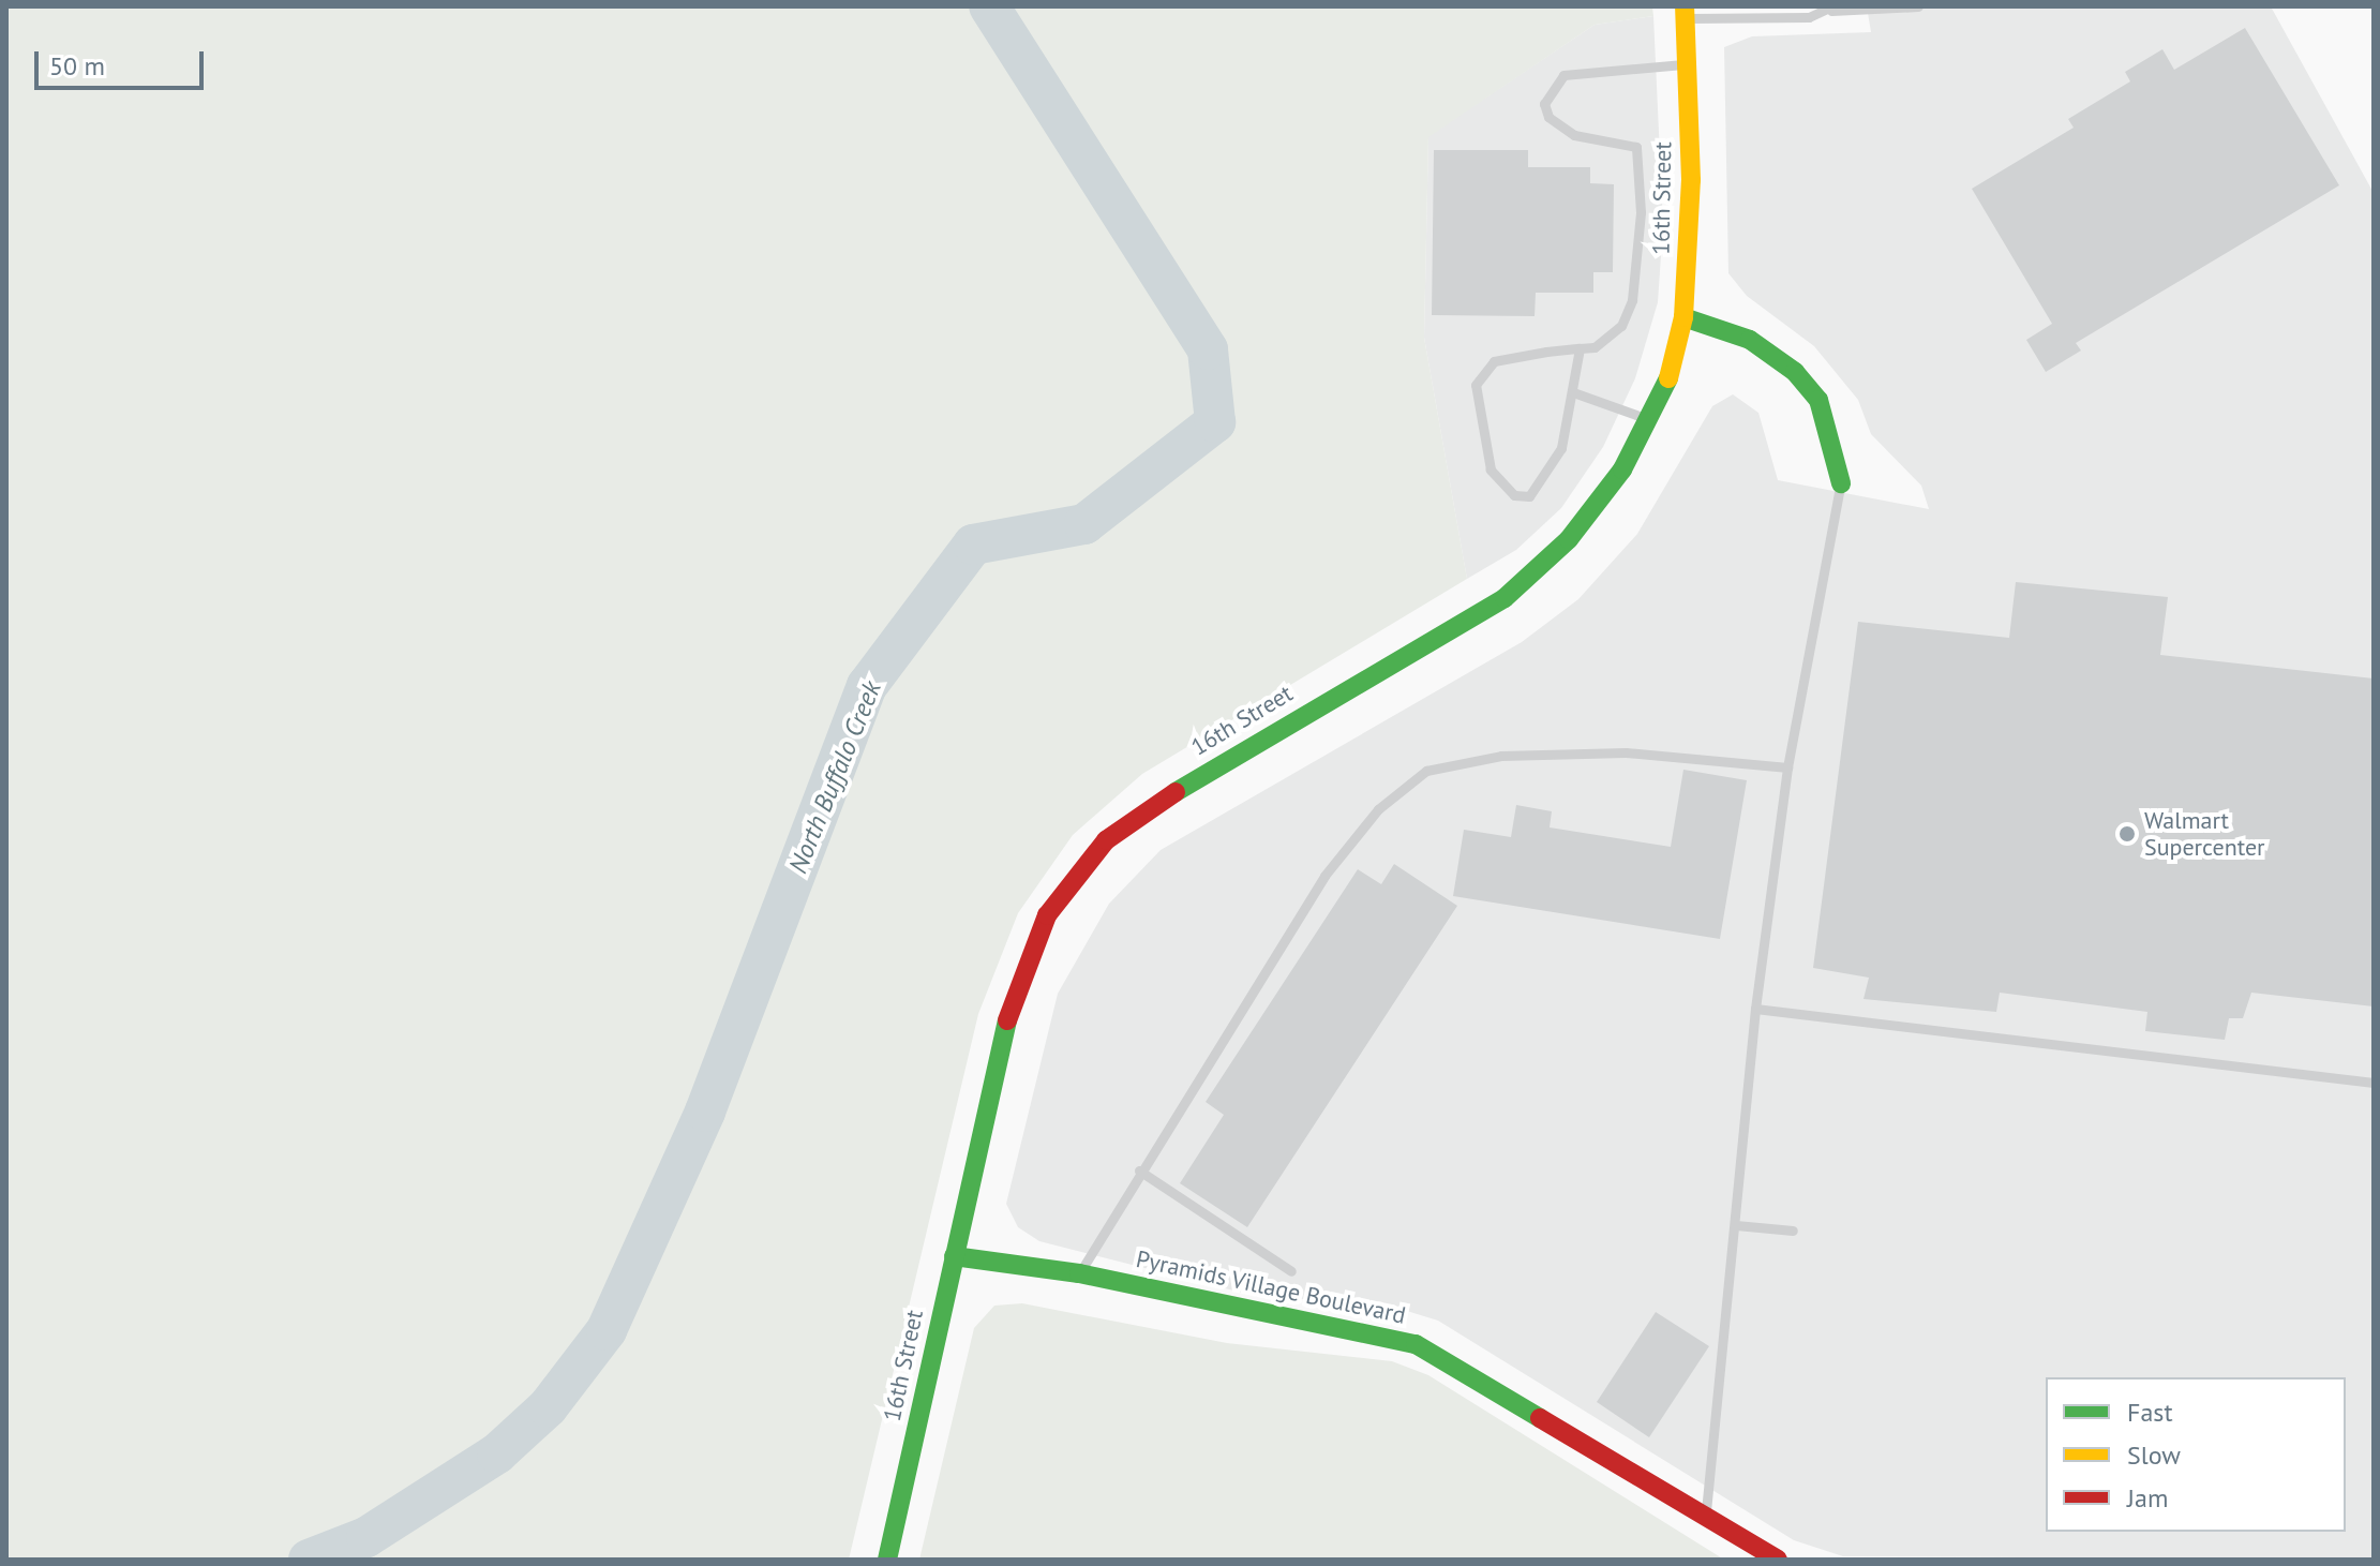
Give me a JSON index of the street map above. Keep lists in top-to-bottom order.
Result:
{
  "streets": {
    "street": ["16th Street", "Pyramids Village Boulevard"]
  },
  "crossings": [
    ["16th Street", "Pyramids Village Boulevard"]
  ],
  "water": ["North Buffalo Creek"],
  "places": ["Walmart Supercenter"],
  "legend": ["Fast", "Slow", "Jam"],
  "scale_bar": "50 m"
}
